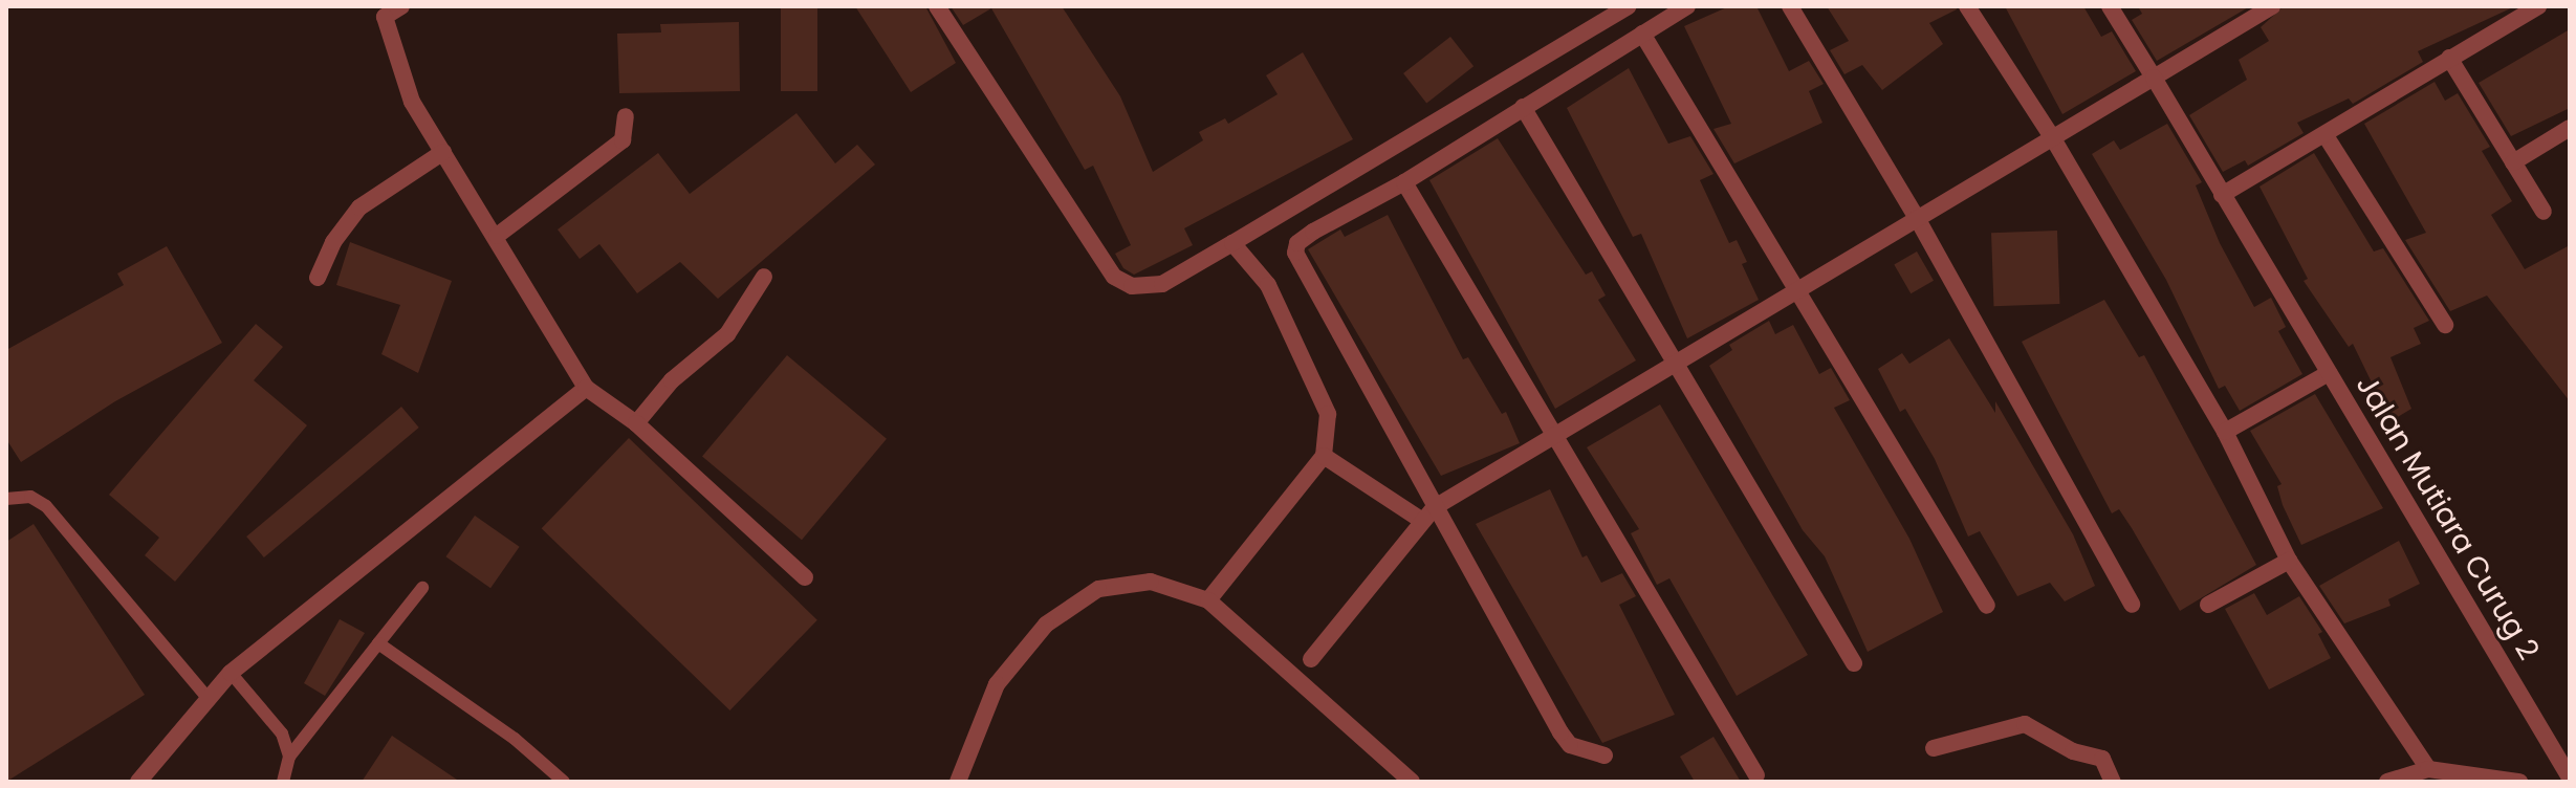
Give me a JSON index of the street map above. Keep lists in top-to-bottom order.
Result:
{
  "streets": {
    "street": ["Jalan Mutiara Curug 2"]
  }
}
